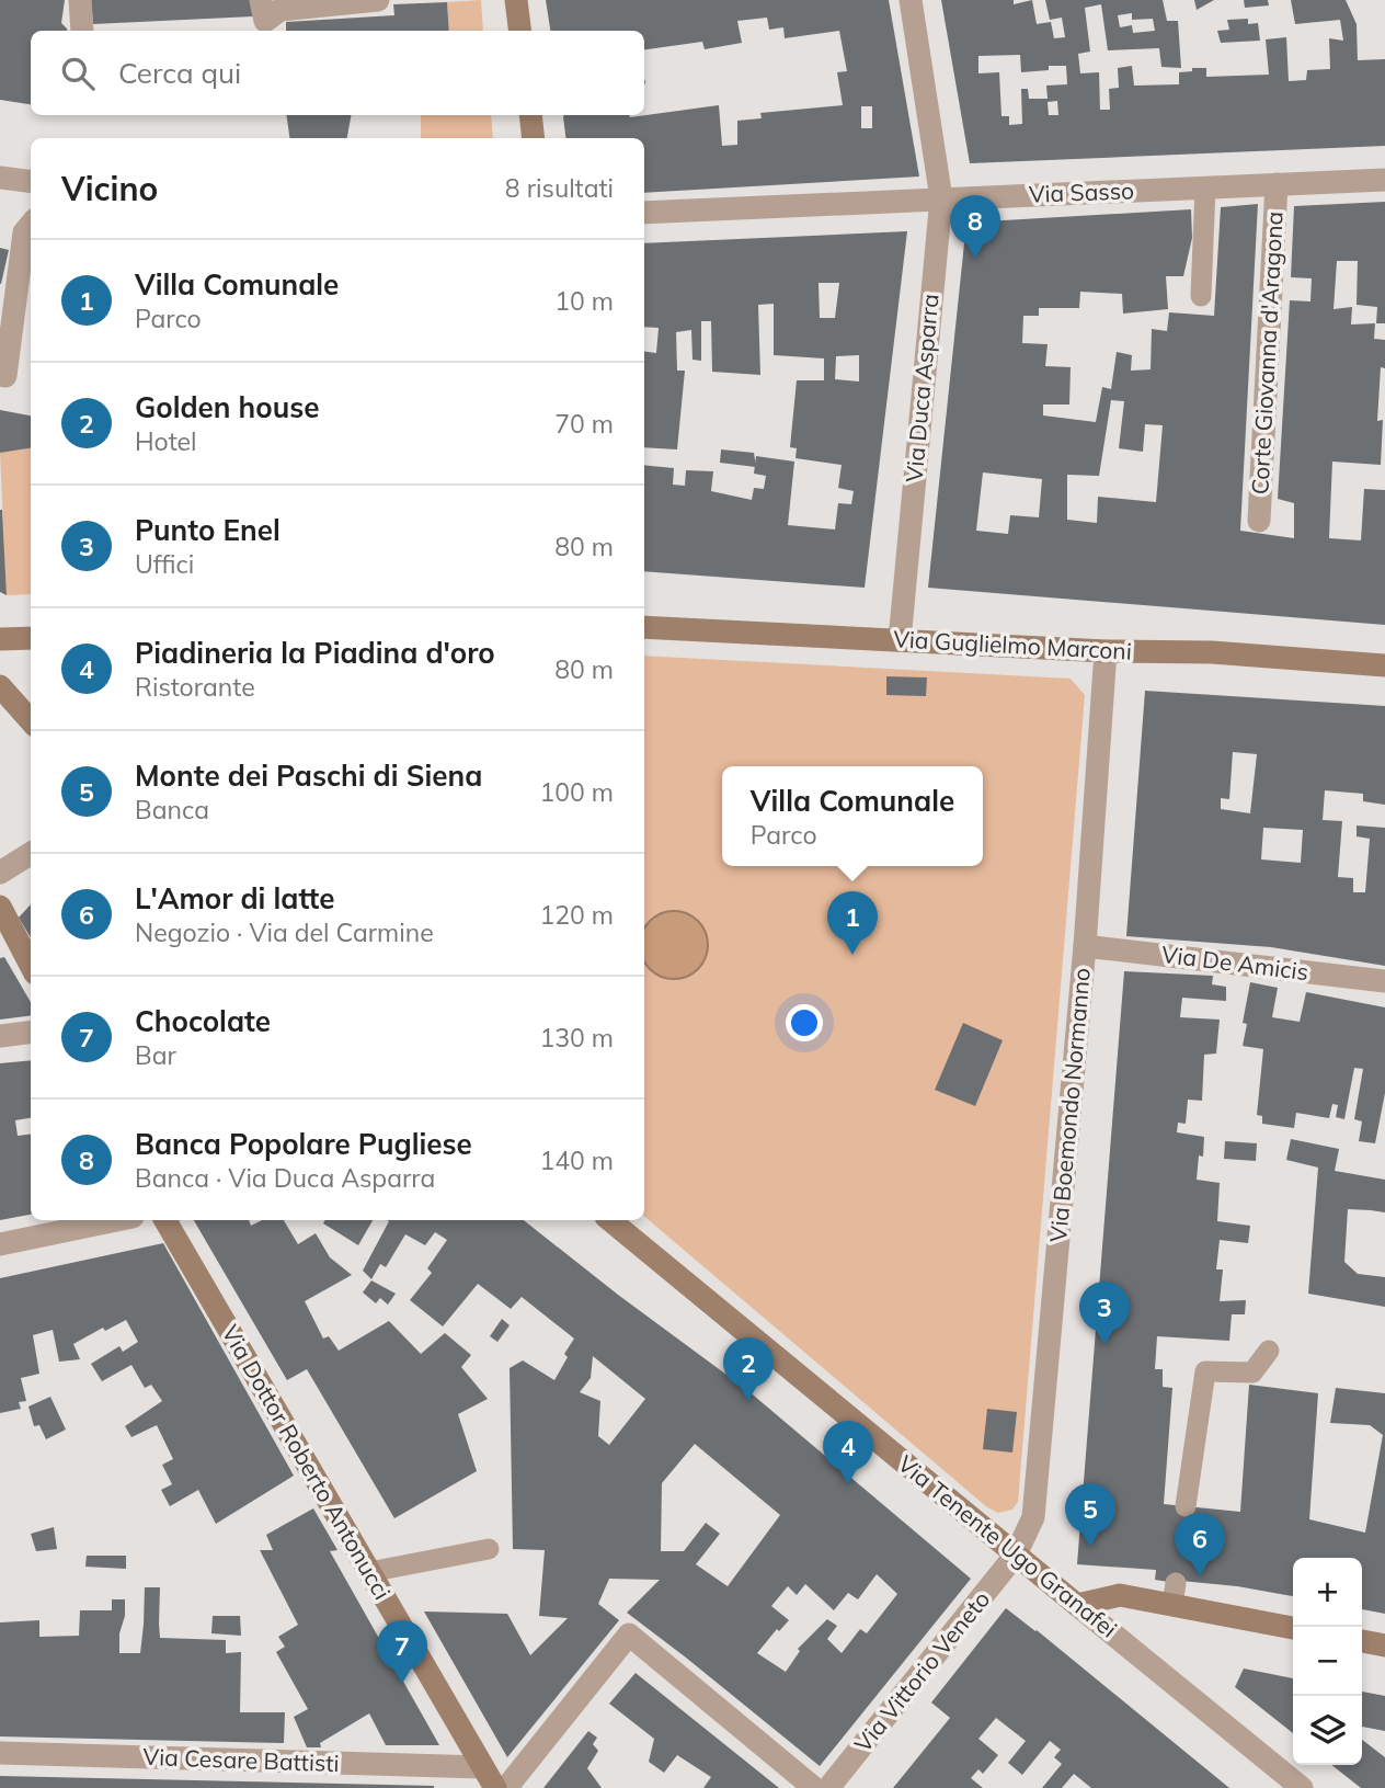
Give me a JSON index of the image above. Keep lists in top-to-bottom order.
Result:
{
  "streets": {
    "main road": ["Via Guglielmo Marconi", "Via Dottor Roberto Antonucci", "Via Tenente Ugo Granafei"],
    "street": [
      "Via Sasso",
      "Corte Giovanna d'Aragona",
      "Via Duca Asparra",
      "Via De Amicis",
      "Via Boemondo Normanno",
      "Via Vittorio Veneto",
      "Via Cesare Battisti"
    ]
  },
  "crossings": [
    ["Via Sasso", "Corte Giovanna d'Aragona"],
    ["Via Sasso", "Via Duca Asparra"],
    ["Via Duca Asparra", "Via Guglielmo Marconi"],
    ["Via Guglielmo Marconi", "Via Boemondo Normanno"],
    ["Via De Amicis", "Via Boemondo Normanno"],
    ["Via Boemondo Normanno", "Via Tenente Ugo Granafei"],
    ["Via Boemondo Normanno", "Via Vittorio Veneto"],
    ["Via Dottor Roberto Antonucci", "Via Cesare Battisti"],
    ["Via Tenente Ugo Granafei", "Via Vittorio Veneto"]
  ],
  "page": {
    "search": "Cerca qui",
    "heading": ["Vicino", "8 risultati"],
    "pins": [
      "8",
      "1",
      "3",
      "2",
      "4",
      "5",
      "6",
      "7"
    ],
    "list": [
      {
        "mark": "1",
        "name": "Villa Comunale",
        "note": "Parco",
        "value": "10 m"
      },
      {
        "mark": "2",
        "name": "Golden house",
        "note": "Hotel",
        "value": "70 m"
      },
      {
        "mark": "3",
        "name": "Punto Enel",
        "note": "Uffici",
        "value": "80 m"
      },
      {
        "mark": "4",
        "name": "Piadineria la Piadina d'oro",
        "note": "Ristorante",
        "value": "80 m"
      },
      {
        "mark": "5",
        "name": "Monte dei Paschi di Siena",
        "note": "Banca",
        "value": "100 m"
      },
      {
        "mark": "6",
        "name": "L'Amor di latte",
        "note": "Negozio · Via del Carmine",
        "value": "120 m"
      },
      {
        "mark": "7",
        "name": "Chocolate",
        "note": "Bar",
        "value": "130 m"
      },
      {
        "mark": "8",
        "name": "Banca Popolare Pugliese",
        "note": "Banca · Via Duca Asparra",
        "value": "140 m"
      }
    ],
    "popup": ["Villa Comunale", "Parco"],
    "map_buttons": ["+", "−"]
  }
}
